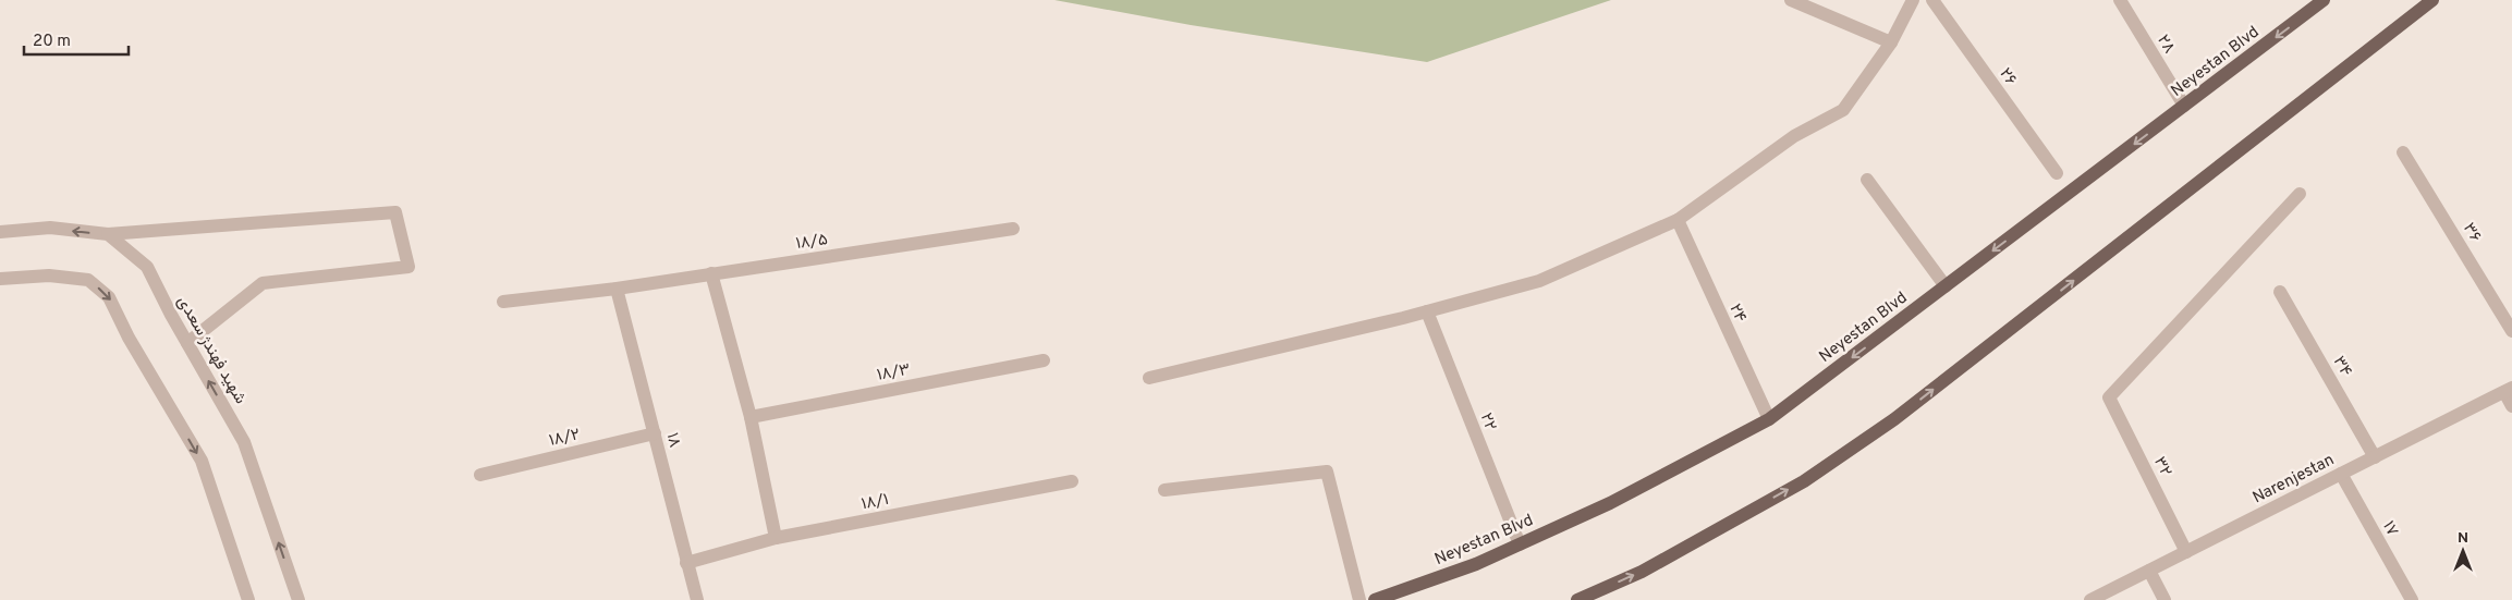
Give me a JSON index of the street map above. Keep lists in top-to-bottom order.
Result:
{
  "streets": {
    "main road": ["Neyestan Blvd"],
    "street": [
      "۲۸",
      "۲۶",
      "۳۶",
      "۱۸/۵",
      "۲۴",
      "شهید فهندژ سعدی",
      "۳۴",
      "۱۸/۳",
      "۲۲",
      "۱۸/۲",
      "۱۸",
      "۳۲",
      "Narenjestan",
      "۱۸/۱",
      "۱۷"
    ]
  },
  "crossings": [
    ["۲۸", "Neyestan Blvd"],
    ["Neyestan Blvd", "۲۴"],
    ["Neyestan Blvd", "۲۲"],
    ["۱۸/۵", "۱۸"],
    ["۳۴", "Narenjestan"],
    ["۱۸/۲", "۱۸"],
    ["۱۸", "۱۸/۱"],
    ["۳۲", "Narenjestan"],
    ["Narenjestan", "۱۷"]
  ],
  "one_way": ["شهید فهندژ سعدی"],
  "scale_bar": "20 m",
  "north": "top"
}
